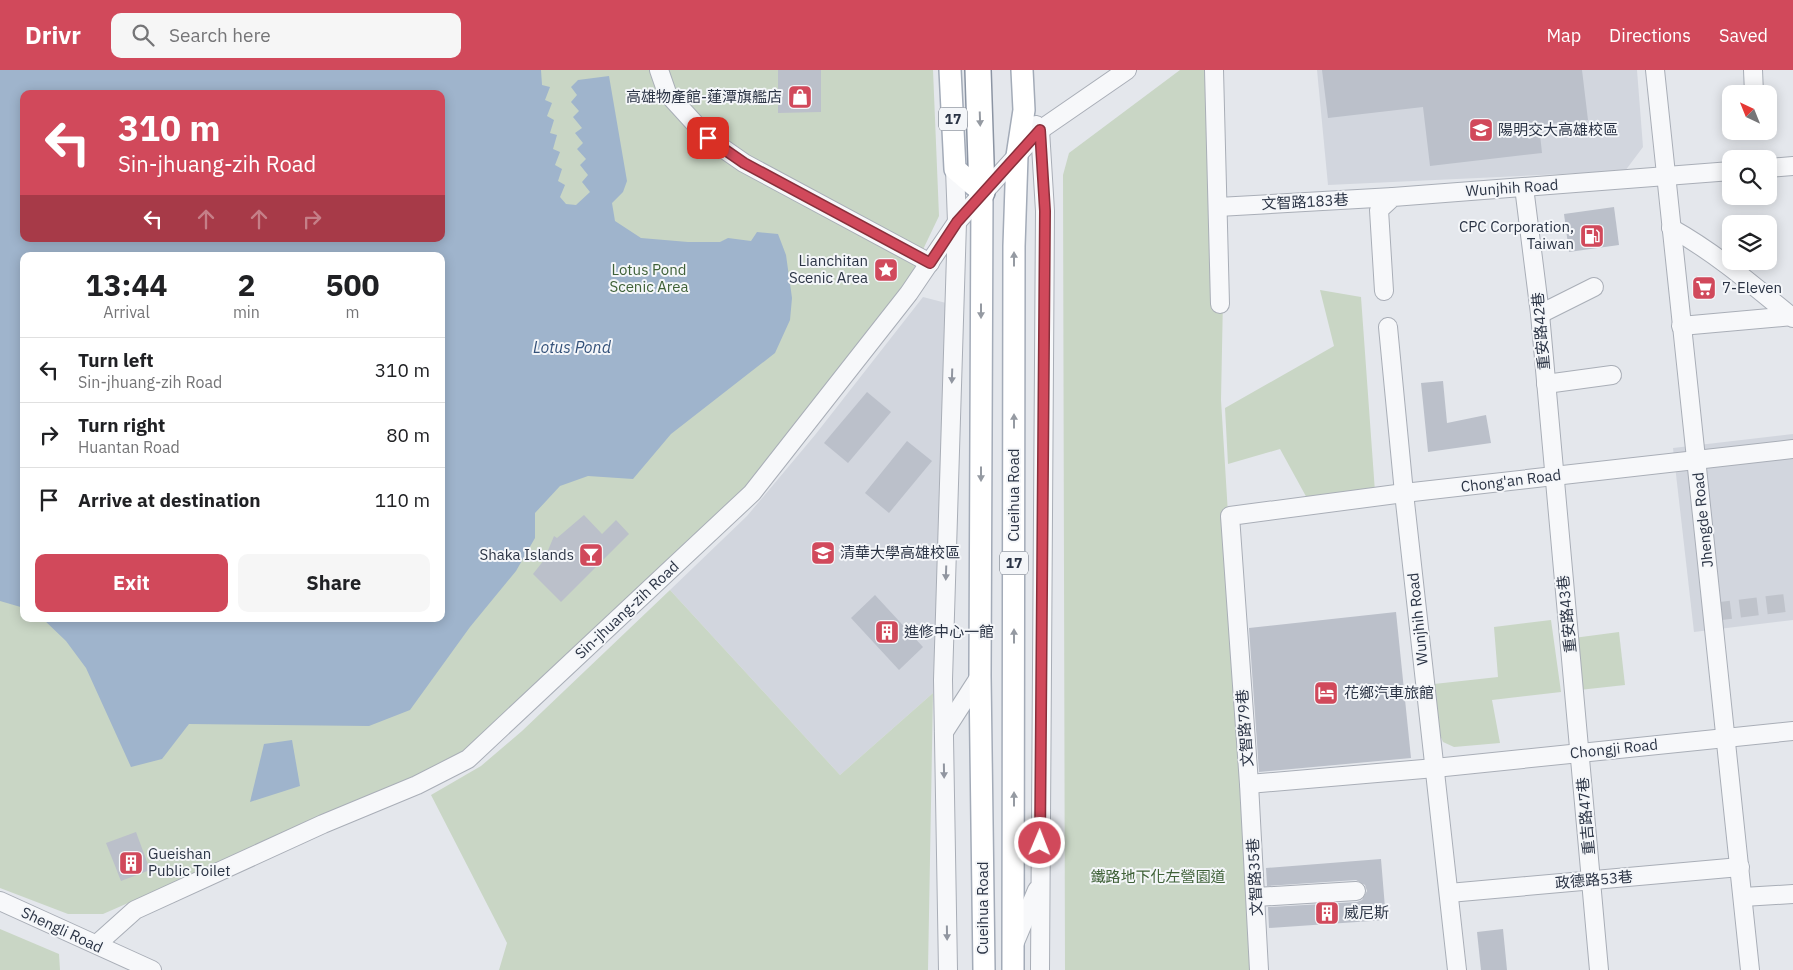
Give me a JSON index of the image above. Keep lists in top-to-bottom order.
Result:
{
  "streets": {
    "main road": ["17", "Cueihua Road"],
    "street": [
      "Wunjhih Road",
      "文智路183巷",
      "重安路42巷",
      "Chong'an Road",
      "Jhengde Road",
      "Sin-jhuang-zih Road",
      "重安路43巷",
      "文智路79巷",
      "Chongji Road",
      "重吉路47巷",
      "文智路35巷",
      "政德路53巷",
      "Shengli Road"
    ]
  },
  "crossings": [
    ["Wunjhih Road", "文智路183巷"],
    ["Wunjhih Road", "重安路42巷"],
    ["Wunjhih Road", "Chong'an Road"],
    ["Wunjhih Road", "Jhengde Road"],
    ["Wunjhih Road", "文智路79巷"],
    ["Wunjhih Road", "Chongji Road"],
    ["Wunjhih Road", "政德路53巷"],
    ["重安路42巷", "Chong'an Road"],
    ["重安路42巷", "重安路43巷"],
    ["Chong'an Road", "Jhengde Road"],
    ["Chong'an Road", "重安路43巷"],
    ["Chong'an Road", "文智路79巷"],
    ["Cueihua Road", "Sin-jhuang-zih Road"],
    ["Jhengde Road", "Chongji Road"],
    ["Jhengde Road", "政德路53巷"],
    ["Sin-jhuang-zih Road", "Shengli Road"],
    ["重安路43巷", "Chongji Road"],
    ["重安路43巷", "重吉路47巷"],
    ["文智路79巷", "Chongji Road"],
    ["文智路79巷", "文智路35巷"],
    ["Chongji Road", "重吉路47巷"],
    ["重吉路47巷", "政德路53巷"]
  ],
  "water": ["Lotus Pond"],
  "parks": ["Lotus Pond Scenic Area", "鐵路地下化左營園道"],
  "places": {
    "shop": ["高雄物產館-蓮潭旗艦店"],
    "school or university": ["陽明交大高雄校區", "清華大學高雄校區"],
    "fuel station": ["CPC Corporation, Taiwan"],
    "place": ["Lianchitan Scenic Area"],
    "supermarket": ["7-Eleven"],
    "bar": ["Shaka Islands"],
    "building": ["進修中心一館", "Gueishan Public Toilet", "威尼斯"],
    "hotel": ["花鄉汽車旅館"]
  },
  "north": "top left",
  "page": {
    "header": "Drivr",
    "search": "Search here",
    "nav": ["Map", "Directions", "Saved"],
    "turn": ["310 m", "Sin-jhuang-zih Road"],
    "eta": [
      "13:44",
      "Arrival",
      "2",
      "min",
      "500",
      "m"
    ],
    "list": [
      {
        "name": "Turn left",
        "note": "Sin-jhuang-zih Road",
        "value": "310 m"
      },
      {
        "name": "Turn right",
        "note": "Huantan Road",
        "value": "80 m"
      },
      {
        "name": "Arrive at destination",
        "value": "110 m"
      }
    ],
    "buttons": ["Exit", "Share"]
  }
}
